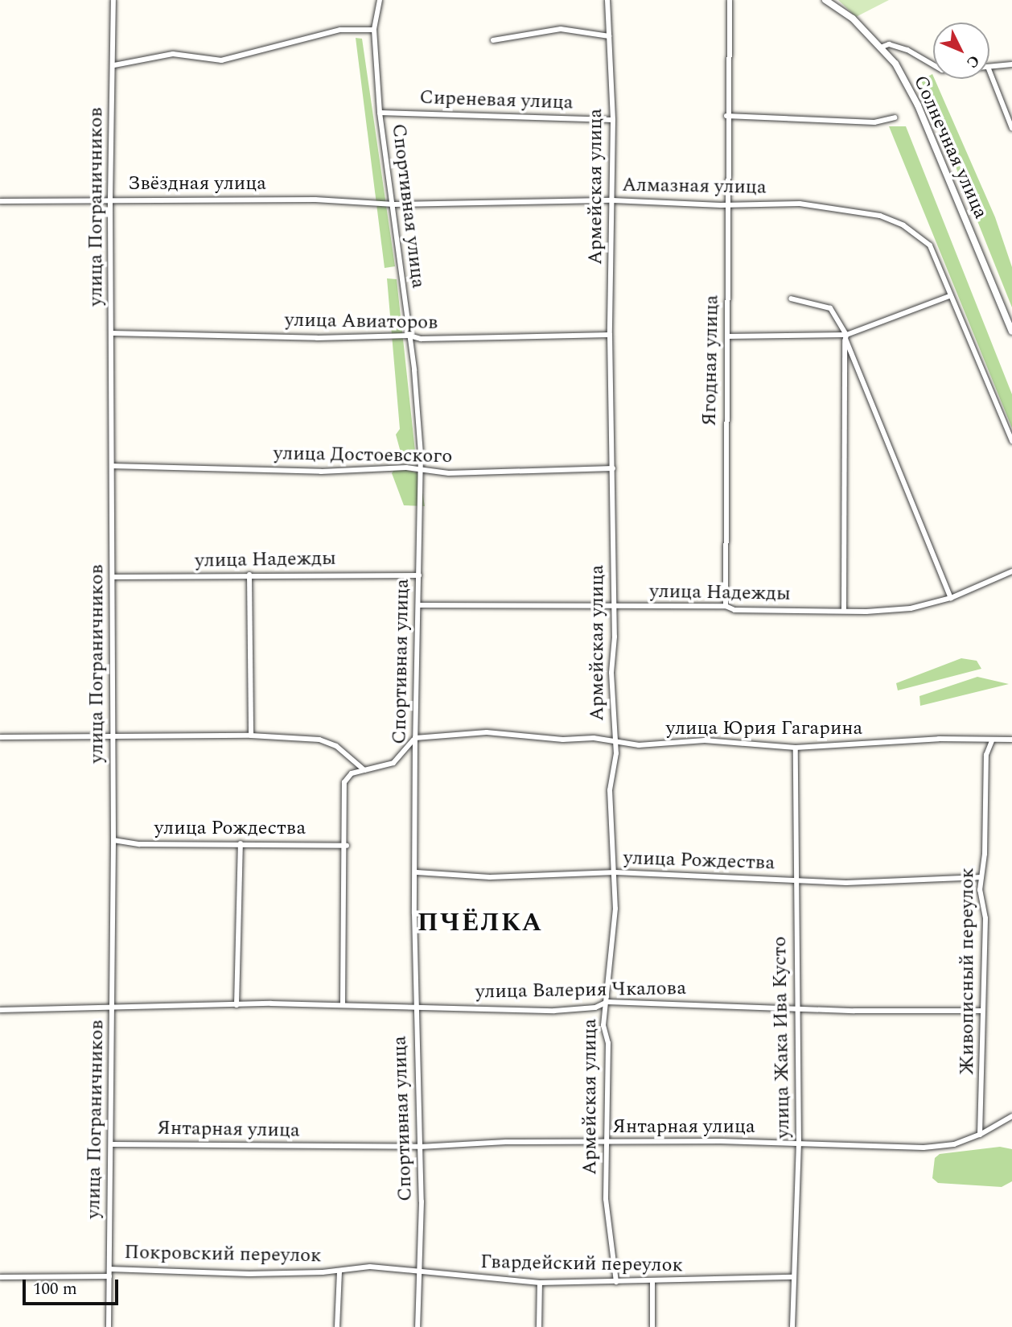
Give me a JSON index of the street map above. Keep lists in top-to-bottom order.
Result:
{
  "streets": {
    "street": [
      "Сиреневая улица",
      "Солнечная улица",
      "Звёздная улица",
      "Армейская улица",
      "Алмазная улица",
      "Спортивная улица",
      "улица Пограничников",
      "улица Авиаторов",
      "Ягодная улица",
      "улица Достоевского",
      "улица Надежды",
      "улица Юрия Гагарина",
      "улица Рождества",
      "Живописный переулок",
      "улица Валерия Чкалова",
      "улица Жака Ива Кусто",
      "Янтарная улица",
      "Покровский переулок",
      "Гвардейский переулок"
    ]
  },
  "crossings": [
    ["Сиреневая улица", "Армейская улица"],
    ["Сиреневая улица", "Спортивная улица"],
    ["Звёздная улица", "Алмазная улица"],
    ["Звёздная улица", "Спортивная улица"],
    ["Звёздная улица", "улица Пограничников"],
    ["Армейская улица", "Алмазная улица"],
    ["Армейская улица", "улица Авиаторов"],
    ["Армейская улица", "улица Достоевского"],
    ["Армейская улица", "улица Надежды"],
    ["Армейская улица", "улица Юрия Гагарина"],
    ["Армейская улица", "улица Рождества"],
    ["Армейская улица", "улица Валерия Чкалова"],
    ["Армейская улица", "Янтарная улица"],
    ["Армейская улица", "Гвардейский переулок"],
    ["Алмазная улица", "Спортивная улица"],
    ["Алмазная улица", "Ягодная улица"],
    ["Спортивная улица", "улица Авиаторов"],
    ["Спортивная улица", "улица Достоевского"],
    ["Спортивная улица", "улица Надежды"],
    ["Спортивная улица", "улица Юрия Гагарина"],
    ["Спортивная улица", "улица Рождества"],
    ["Спортивная улица", "улица Валерия Чкалова"],
    ["Спортивная улица", "Янтарная улица"],
    ["Спортивная улица", "Гвардейский переулок"],
    ["улица Пограничников", "улица Авиаторов"],
    ["улица Пограничников", "улица Достоевского"],
    ["улица Пограничников", "улица Надежды"],
    ["улица Пограничников", "улица Рождества"],
    ["улица Пограничников", "улица Валерия Чкалова"],
    ["улица Пограничников", "Янтарная улица"],
    ["улица Пограничников", "Покровский переулок"],
    ["Ягодная улица", "улица Надежды"],
    ["улица Юрия Гагарина", "Живописный переулок"],
    ["улица Юрия Гагарина", "улица Жака Ива Кусто"],
    ["улица Рождества", "Живописный переулок"],
    ["улица Рождества", "улица Жака Ива Кусто"],
    ["Живописный переулок", "улица Валерия Чкалова"],
    ["Живописный переулок", "Янтарная улица"],
    ["улица Валерия Чкалова", "улица Жака Ива Кусто"],
    ["улица Жака Ива Кусто", "Янтарная улица"],
    ["улица Жака Ива Кусто", "Гвардейский переулок"],
    ["Покровский переулок", "Гвардейский переулок"]
  ],
  "districts": ["ПЧЁЛКА"],
  "scale_bar": "100 m",
  "north": "bottom right"
}
